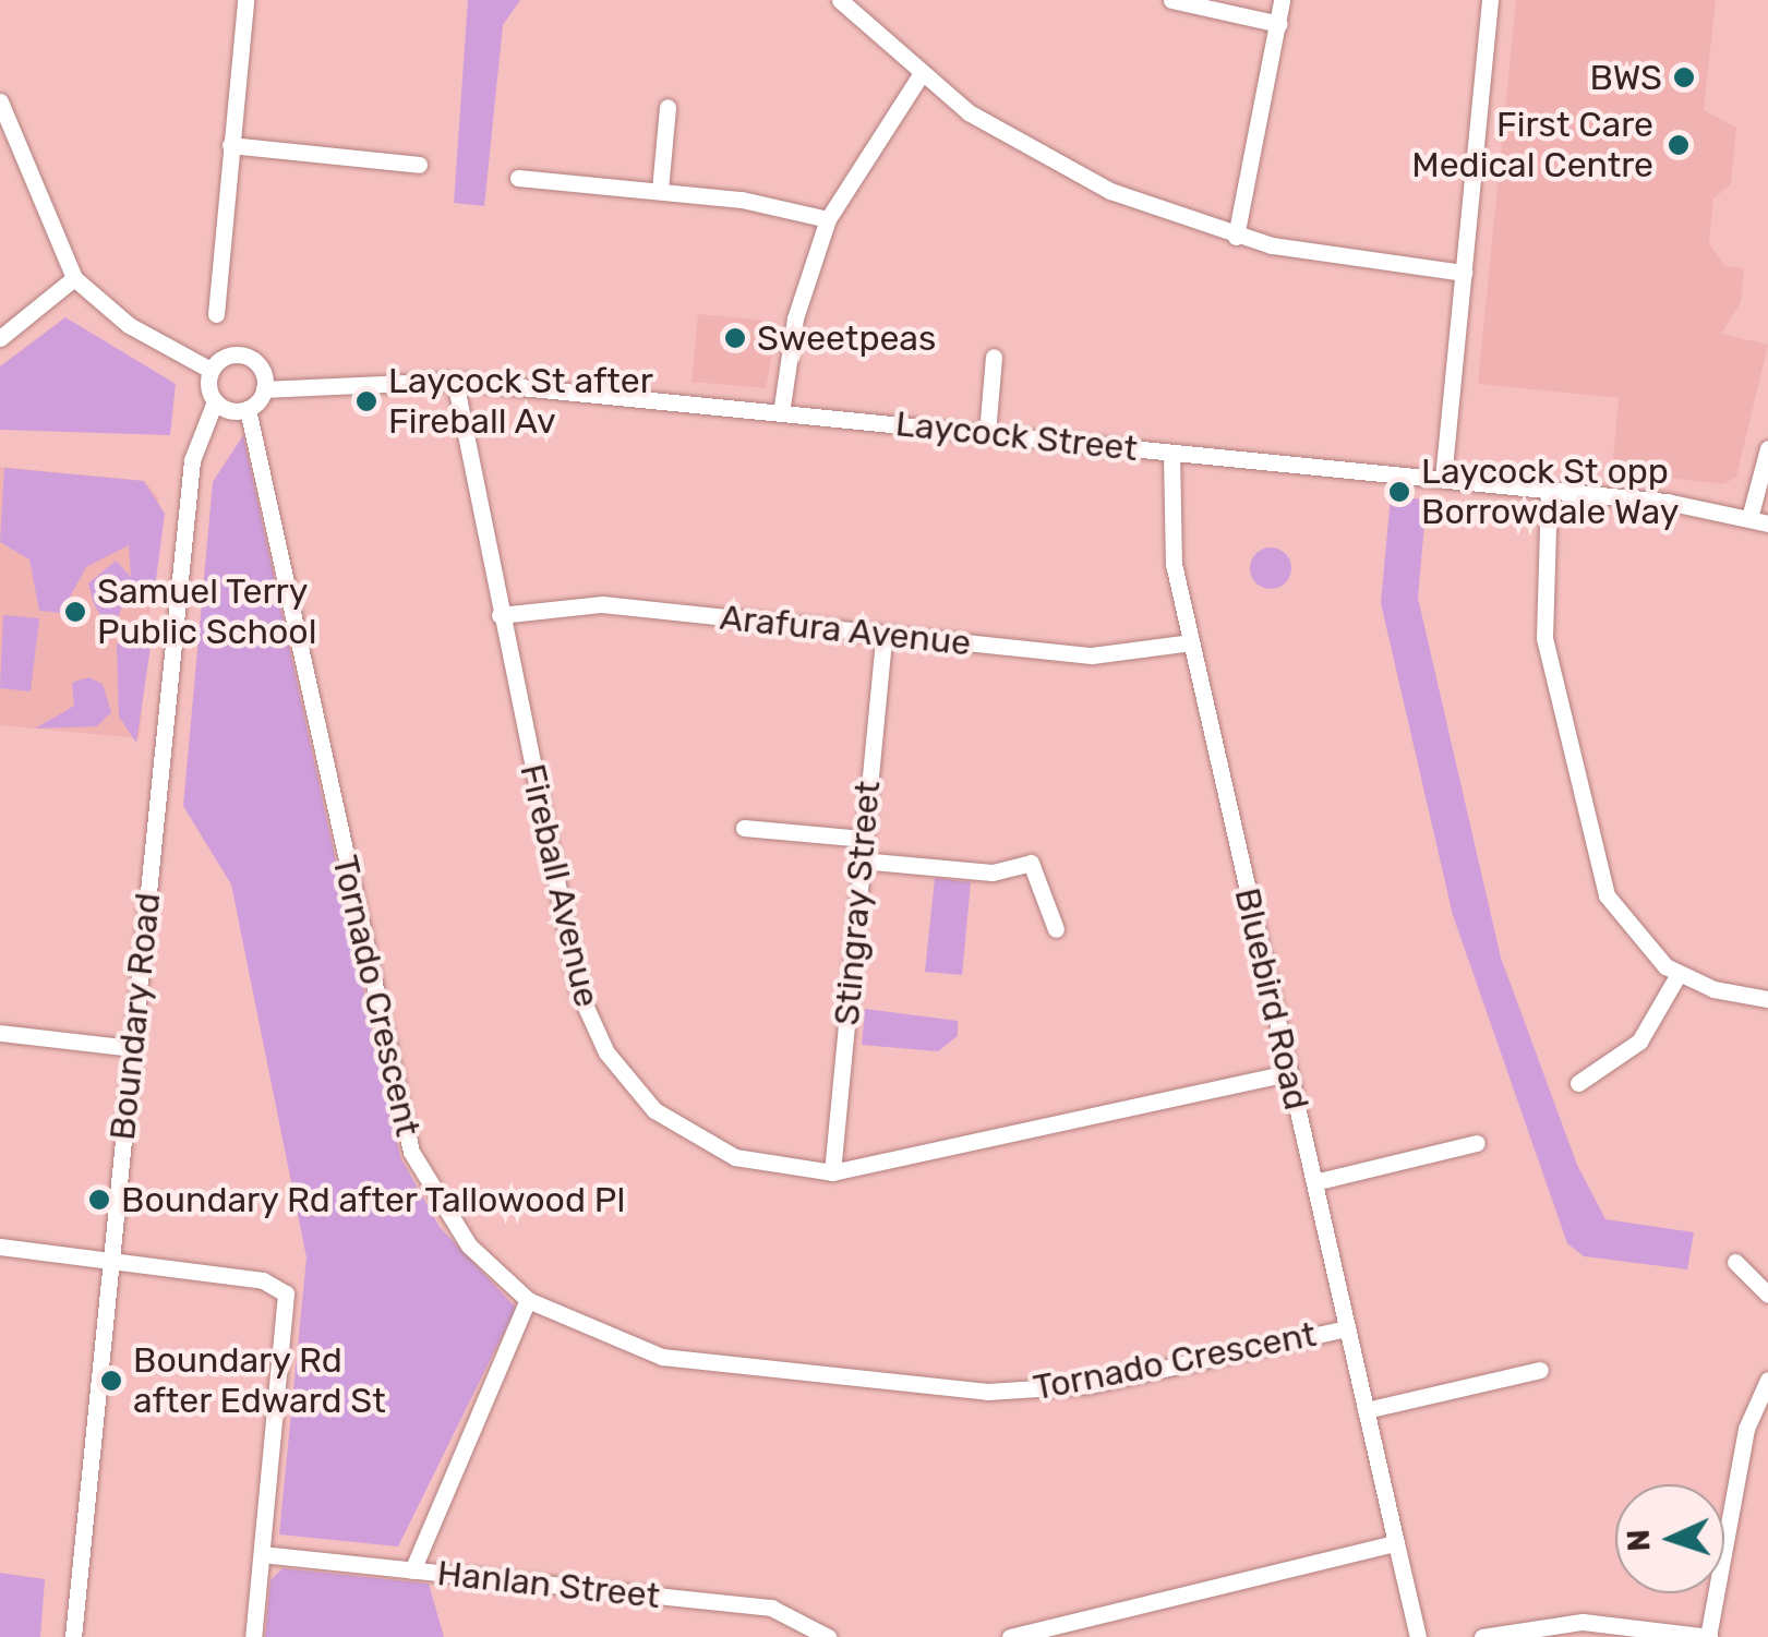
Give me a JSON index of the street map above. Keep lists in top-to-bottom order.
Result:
{
  "streets": {
    "street": [
      "Laycock Street",
      "Arafura Avenue",
      "Fireball Avenue",
      "Stingray Street",
      "Tornado Crescent",
      "Bluebird Road",
      "Boundary Road",
      "Hanlan Street"
    ]
  },
  "crossings": [
    ["Laycock Street", "Fireball Avenue"],
    ["Laycock Street", "Tornado Crescent"],
    ["Laycock Street", "Bluebird Road"],
    ["Laycock Street", "Boundary Road"],
    ["Arafura Avenue", "Fireball Avenue"],
    ["Arafura Avenue", "Stingray Street"],
    ["Arafura Avenue", "Bluebird Road"],
    ["Fireball Avenue", "Stingray Street"],
    ["Fireball Avenue", "Bluebird Road"],
    ["Tornado Crescent", "Bluebird Road"],
    ["Tornado Crescent", "Boundary Road"]
  ],
  "places": [
    "BWS",
    "First Care Medical Centre",
    "Sweetpeas",
    "Laycock St after Fireball Av",
    "Laycock St opp Borrowdale Way",
    "Samuel Terry Public School",
    "Boundary Rd after Tallowood Pl",
    "Boundary Rd after Edward St"
  ],
  "north": "left"
}
